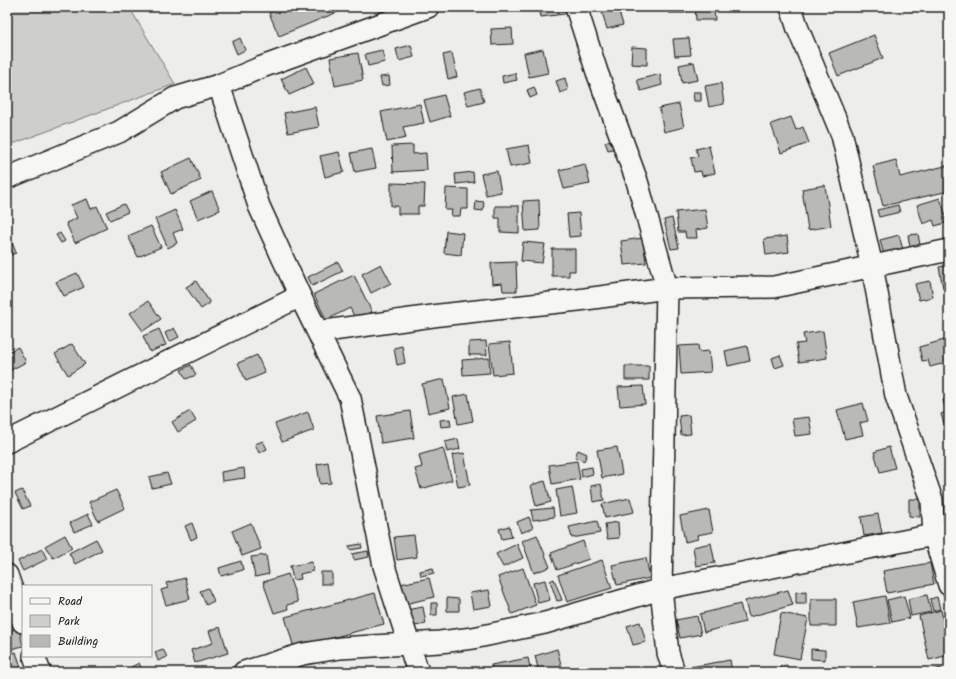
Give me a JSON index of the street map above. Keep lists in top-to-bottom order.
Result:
{
  "legend": ["Road", "Park", "Building"]
}
